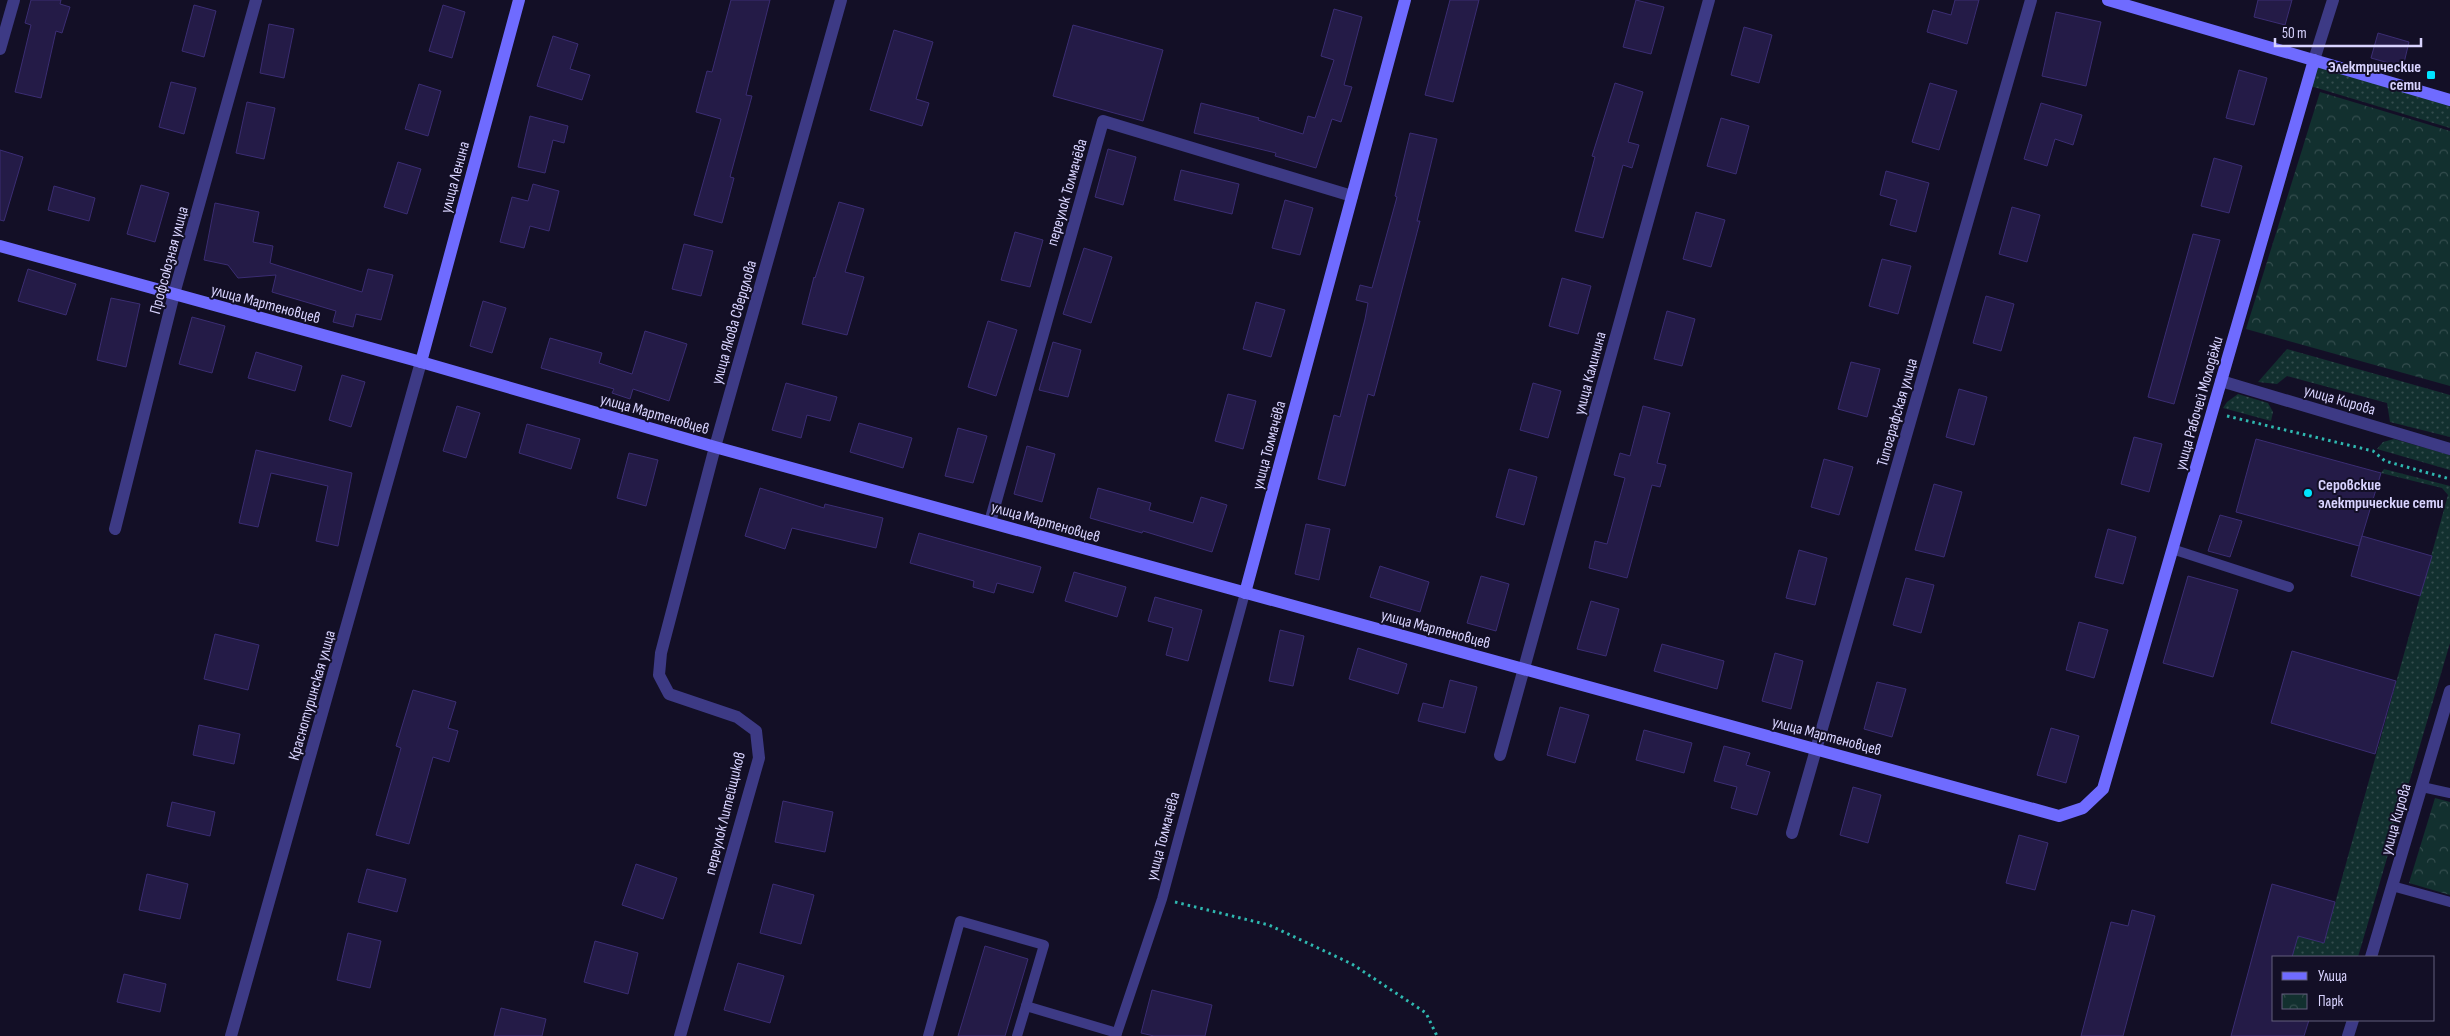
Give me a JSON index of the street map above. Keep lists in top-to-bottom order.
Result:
{
  "streets": {
    "street": [
      "улица Ленина",
      "переулок Толмачёва",
      "Профсоюзная улица",
      "улица Мартеновцев",
      "улица Якова Свердлова",
      "улица Калинина",
      "улица Кирова",
      "улица Рабочей Молодёжи",
      "Типографская улица",
      "улица Толмачёва",
      "Краснотуринская улица",
      "переулок Литейщиков"
    ]
  },
  "crossings": [
    ["улица Ленина", "улица Мартеновцев"],
    ["улица Ленина", "Краснотуринская улица"],
    ["переулок Толмачёва", "улица Мартеновцев"],
    ["переулок Толмачёва", "улица Толмачёва"],
    ["Профсоюзная улица", "улица Мартеновцев"],
    ["улица Мартеновцев", "улица Якова Свердлова"],
    ["улица Мартеновцев", "улица Калинина"],
    ["улица Мартеновцев", "улица Рабочей Молодёжи"],
    ["улица Мартеновцев", "Типографская улица"],
    ["улица Мартеновцев", "улица Толмачёва"],
    ["улица Мартеновцев", "Краснотуринская улица"],
    ["улица Якова Свердлова", "переулок Литейщиков"],
    ["улица Кирова", "улица Рабочей Молодёжи"]
  ],
  "places": {
    "transit": ["Электрические сети"],
    "other": ["Серовские электрические сети"]
  },
  "legend": ["Улица", "Парк"],
  "scale_bar": "50 m"
}
